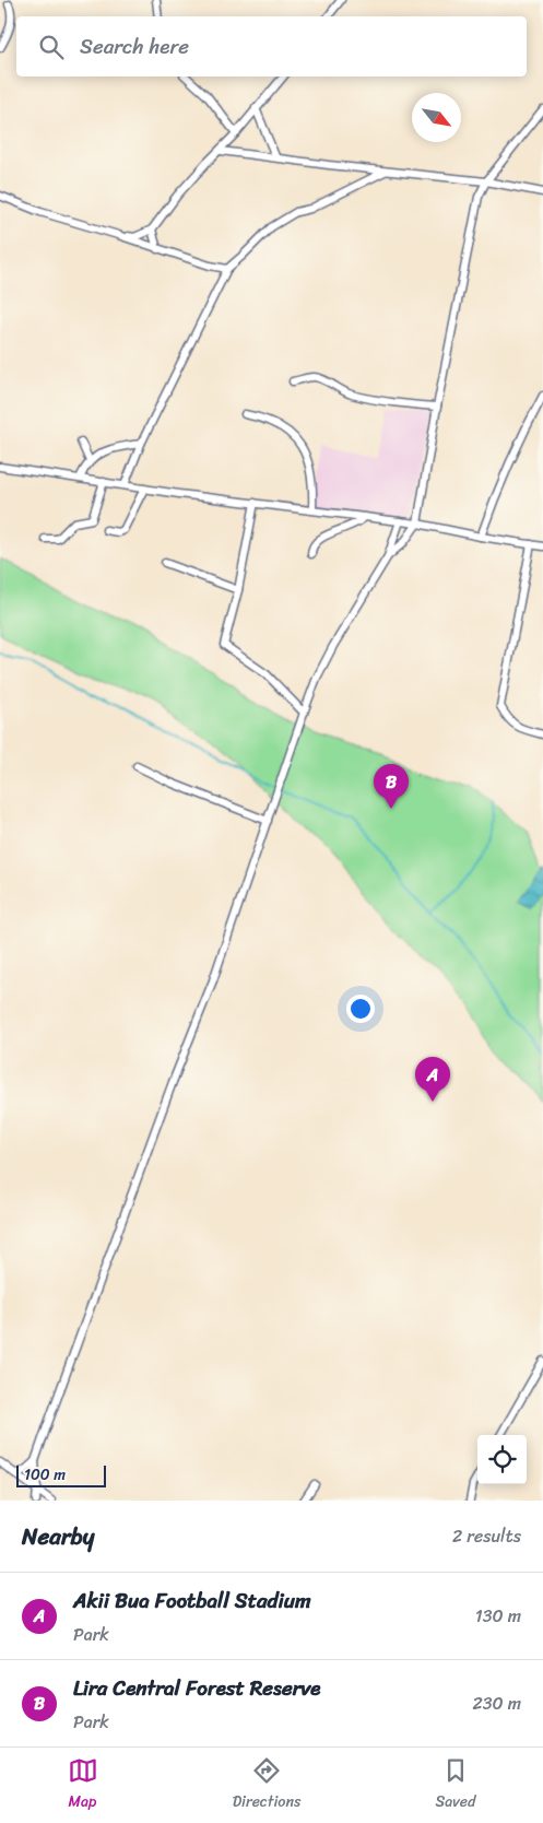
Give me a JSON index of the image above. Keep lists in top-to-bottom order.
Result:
{
  "scale_bar": "100 m",
  "north": "bottom right",
  "page": {
    "search": "Search here",
    "pins": ["B", "A"],
    "scale": "100 m",
    "heading": ["Nearby", "2 results"],
    "list": [
      {
        "mark": "A",
        "name": "Akii Bua Football Stadium",
        "note": "Park",
        "value": "130 m"
      },
      {
        "mark": "B",
        "name": "Lira Central Forest Reserve",
        "note": "Park",
        "value": "230 m"
      }
    ],
    "nav": ["Map", "Directions", "Saved"]
  }
}
